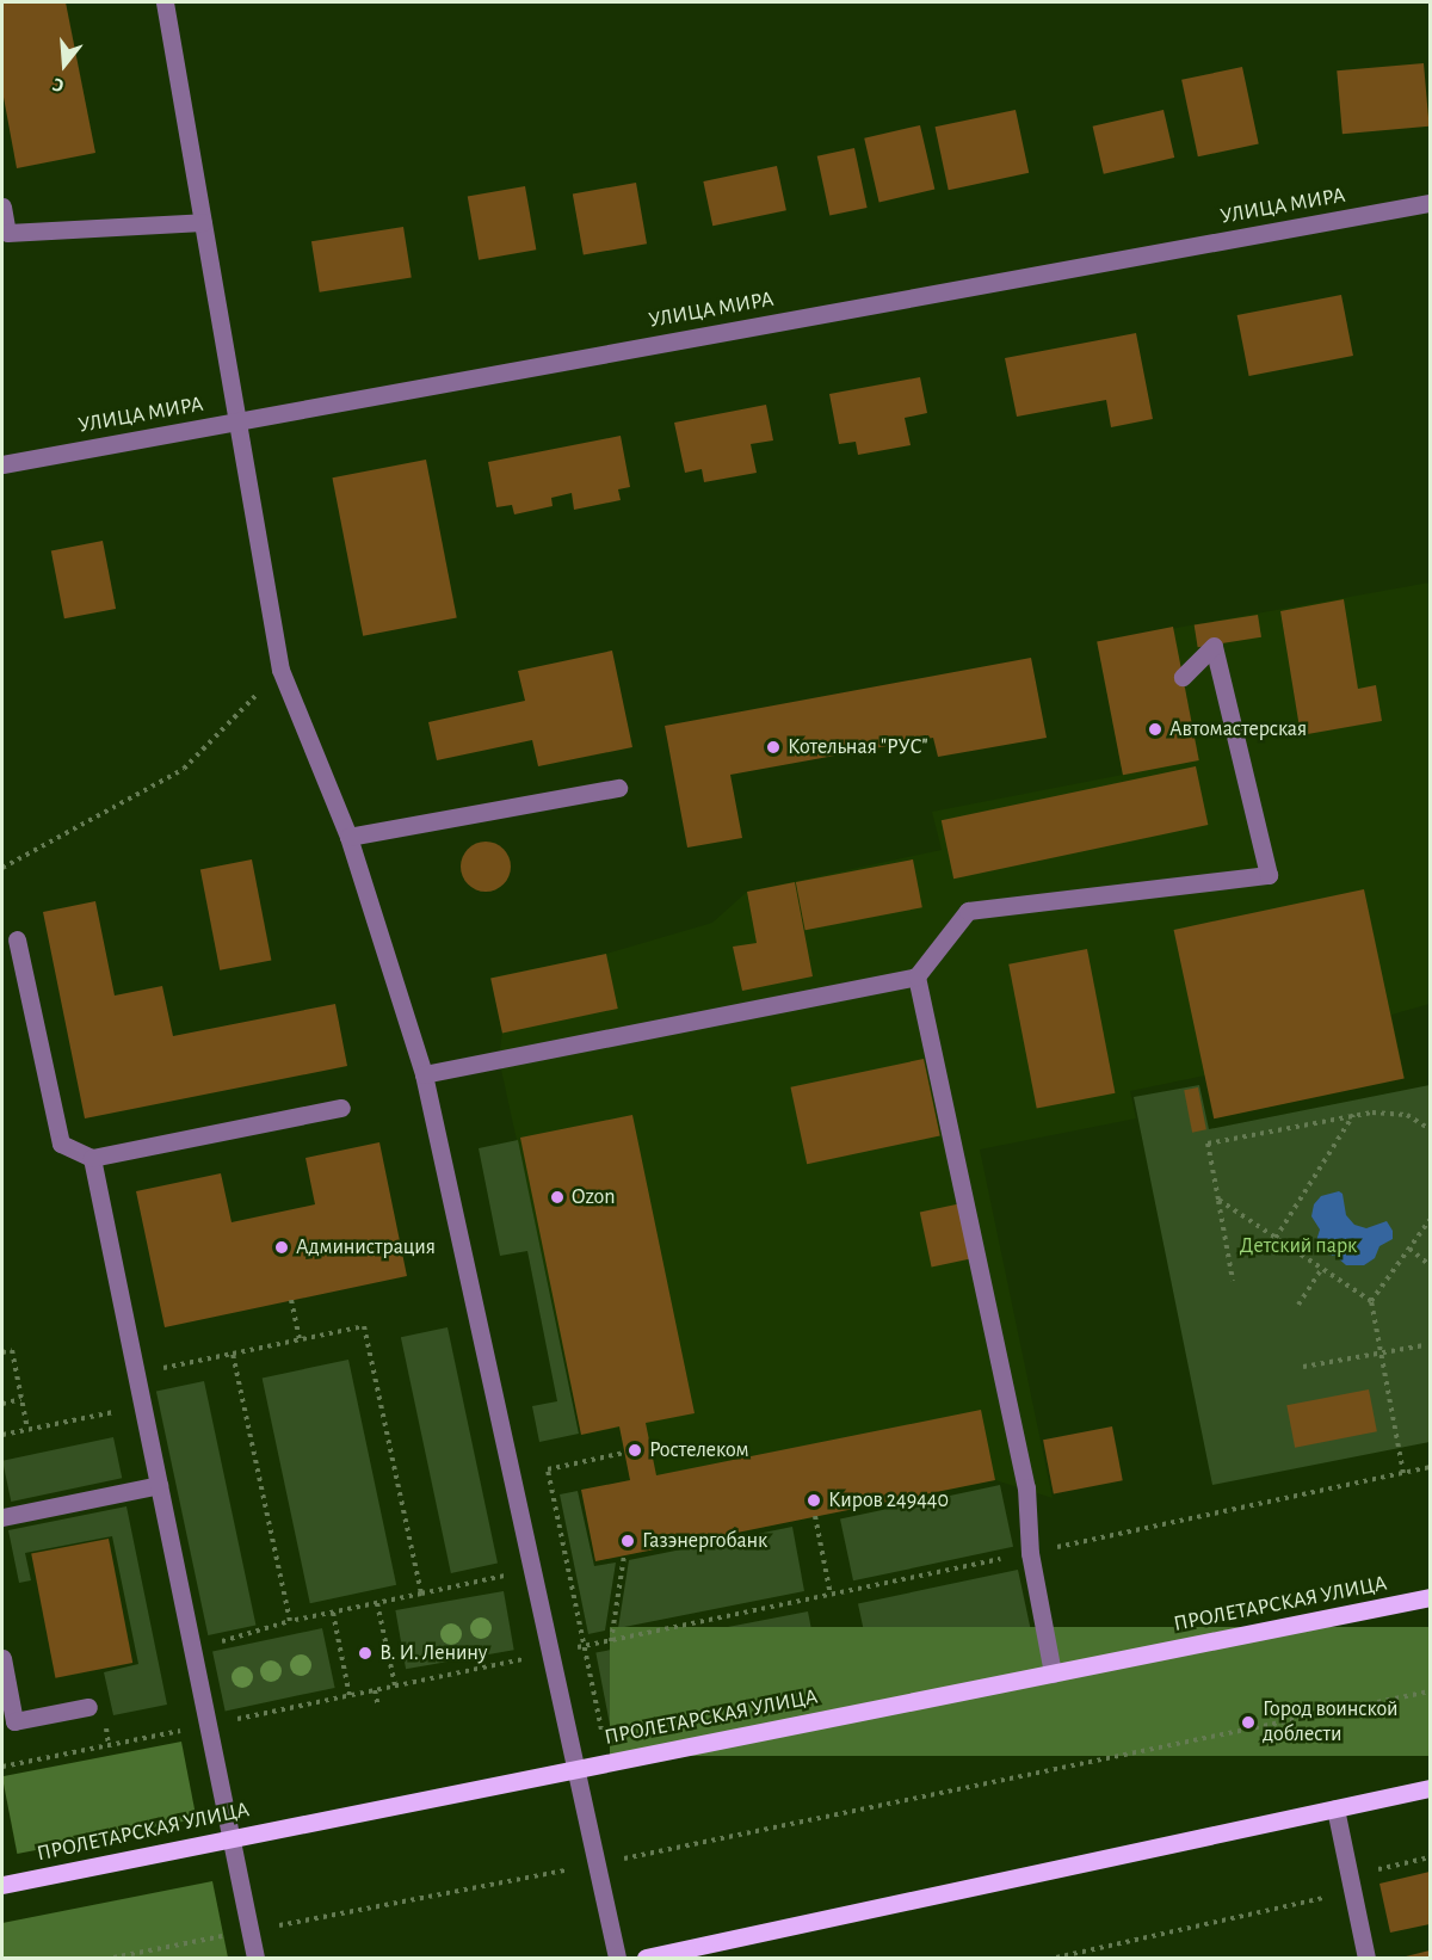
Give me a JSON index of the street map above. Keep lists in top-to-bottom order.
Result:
{
  "streets": {
    "main road": ["ПРОЛЕТАРСКАЯ УЛИЦА"],
    "street": ["УЛИЦА МИРА"]
  },
  "parks": ["Детский парк"],
  "places": [
    "Автомастерская",
    "Котельная \"РУС\"",
    "Ozon",
    "Администрация",
    "Ростелеком",
    "Киров 249440",
    "Газэнергобанк",
    "В. И. Ленину",
    "Город воинской доблести"
  ],
  "north": "bottom"
}
